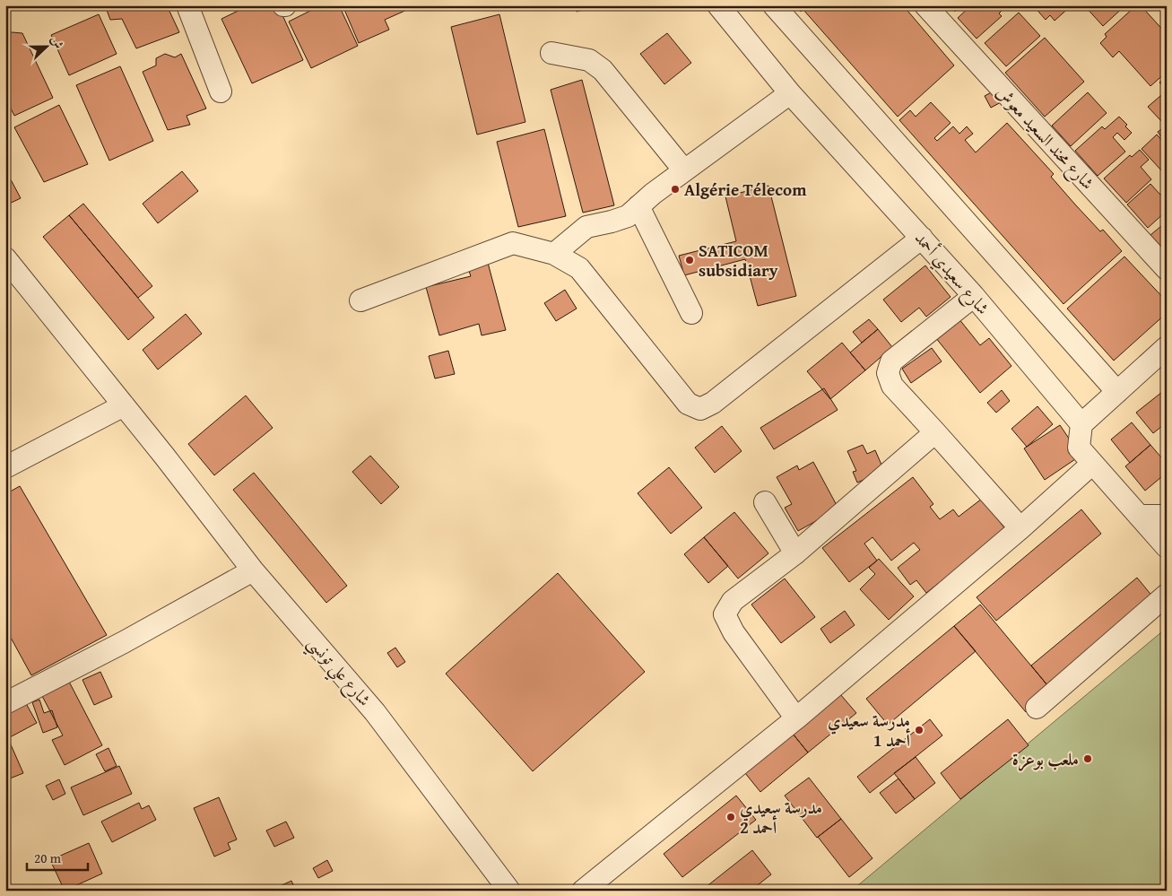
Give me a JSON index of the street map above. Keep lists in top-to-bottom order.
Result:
{
  "streets": {
    "street": ["شارع محند السعيد معوش", "شارع سعيدي أحمد", "شارع علي تونسي"]
  },
  "places": [
    "Algérie Télecom",
    "SATICOM subsidiary",
    "مدرسة سعيدي أحمد 1",
    "ملعب بوعزة",
    "مدرسة سعيدي أحمد 2"
  ],
  "scale_bar": "20 m",
  "north": "right"
}
